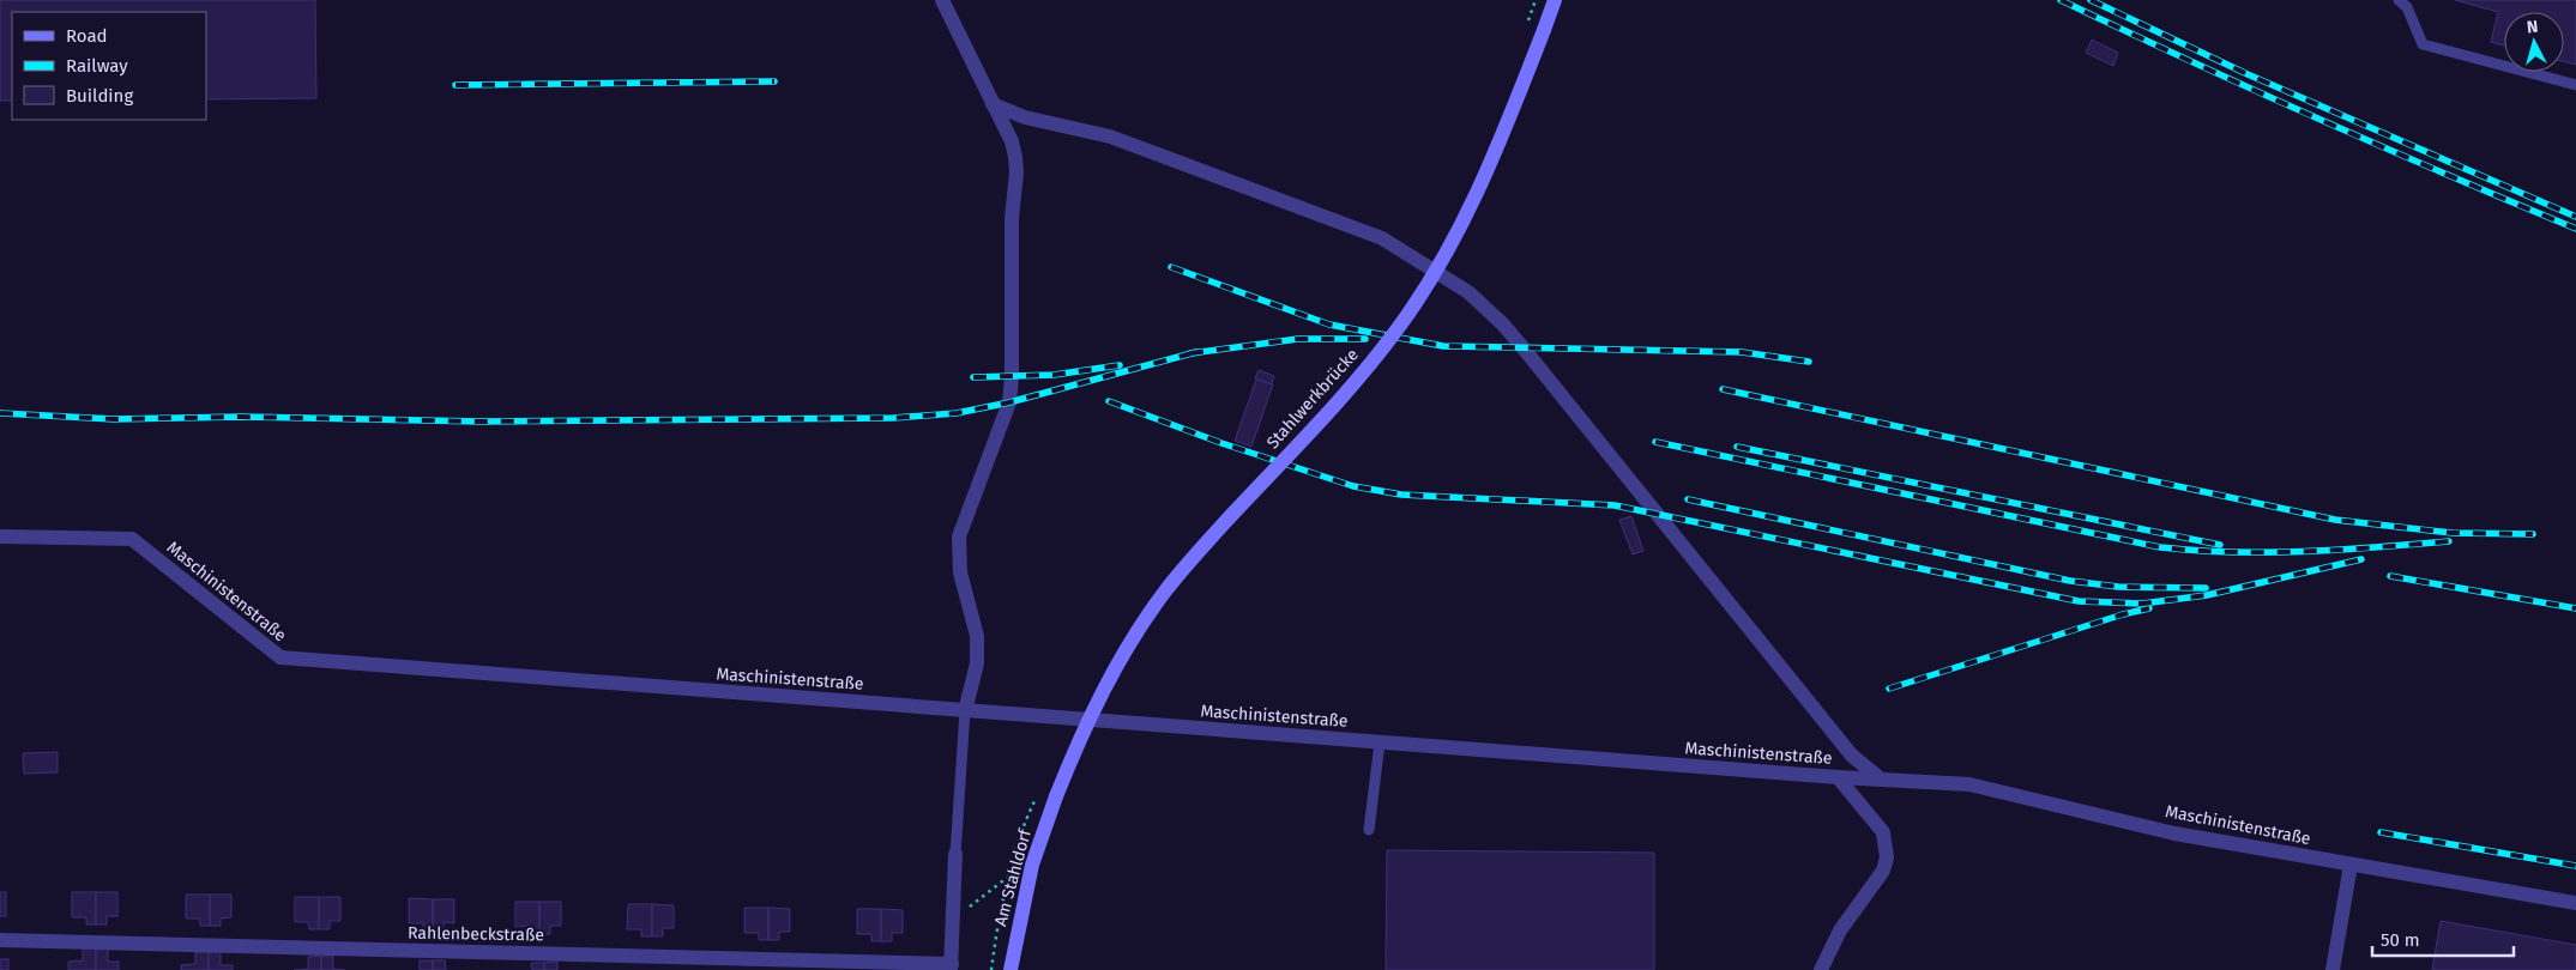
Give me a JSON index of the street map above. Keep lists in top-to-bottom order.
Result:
{
  "streets": {
    "main road": ["Stahlwerkbrücke", "Am Stahldorf"],
    "street": ["Maschinistenstraße", "Rahlenbeckstraße"]
  },
  "crossings": [
    ["Stahlwerkbrücke", "Am Stahldorf"]
  ],
  "legend": ["Road", "Railway", "Building"],
  "scale_bar": "50 m",
  "north": "top"
}
